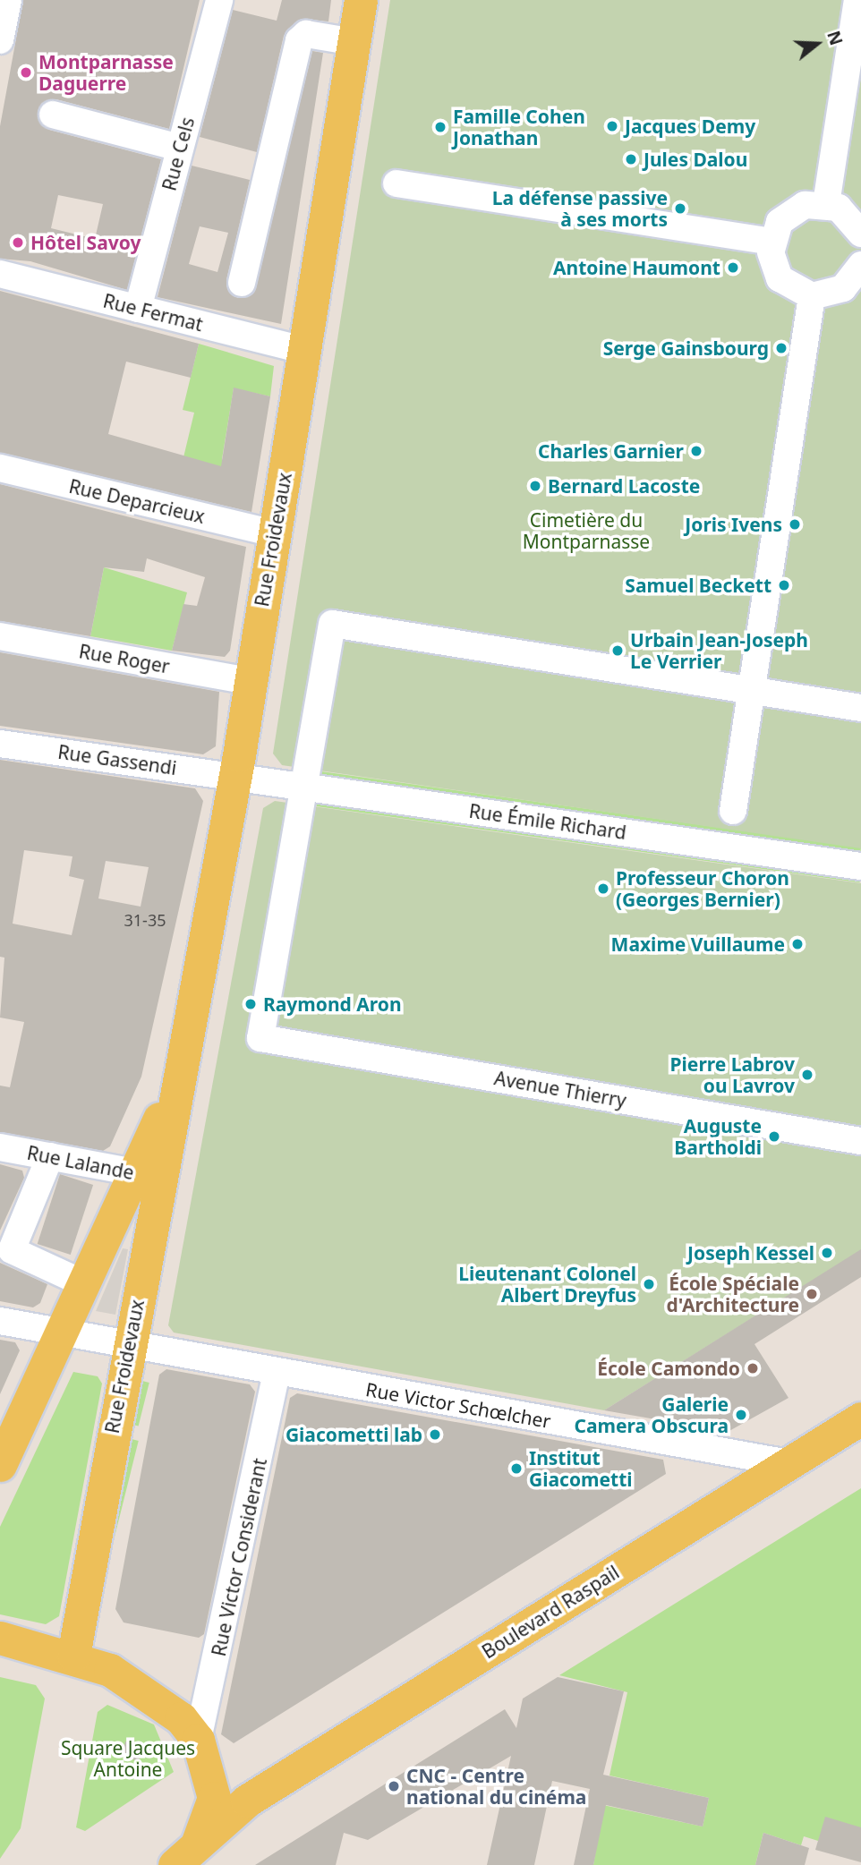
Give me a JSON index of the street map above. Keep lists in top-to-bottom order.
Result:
{
  "streets": {
    "main road": ["Rue Froidevaux", "Boulevard Raspail"],
    "street": [
      "Rue Cels",
      "Rue Fermat",
      "Rue Deparcieux",
      "Rue Roger",
      "Rue Gassendi",
      "Rue Émile Richard",
      "Avenue Thierry",
      "Rue Lalande",
      "Rue Victor Schœlcher",
      "Rue Victor Considerant"
    ]
  },
  "crossings": [
    ["Rue Cels", "Rue Fermat"],
    ["Rue Fermat", "Rue Froidevaux"],
    ["Rue Deparcieux", "Rue Froidevaux"],
    ["Rue Froidevaux", "Rue Roger"],
    ["Rue Froidevaux", "Rue Gassendi"],
    ["Rue Froidevaux", "Rue Émile Richard"],
    ["Rue Froidevaux", "Rue Lalande"],
    ["Rue Froidevaux", "Rue Victor Schœlcher"],
    ["Rue Gassendi", "Rue Émile Richard"],
    ["Rue Émile Richard", "Avenue Thierry"],
    ["Rue Victor Schœlcher", "Rue Victor Considerant"],
    ["Rue Victor Schœlcher", "Boulevard Raspail"]
  ],
  "parks": ["Cimetière du Montparnasse", "Square Jacques Antoine"],
  "places": [
    "Montparnasse Daguerre",
    "Jacques Demy",
    "Famille Cohen Jonathan",
    "Jules Dalou",
    "La défense passive à ses morts",
    "Hôtel Savoy",
    "Antoine Haumont",
    "Serge Gainsbourg",
    "Charles Garnier",
    "Bernard Lacoste",
    "Joris Ivens",
    "Samuel Beckett",
    "Urbain Jean-Joseph Le Verrier",
    "Professeur Choron (Georges Bernier)",
    "Maxime Vuillaume",
    "Raymond Aron",
    "Pierre Labrov ou Lavrov",
    "Auguste Bartholdi",
    "Joseph Kessel",
    "Lieutenant Colonel Albert Dreyfus",
    "École Spéciale d'Architecture",
    "École Camondo",
    "Galerie Camera Obscura",
    "Giacometti lab",
    "Institut Giacometti",
    "CNC - Centre national du cinéma"
  ],
  "house_numbers": ["31-35"],
  "north": "right"
}
